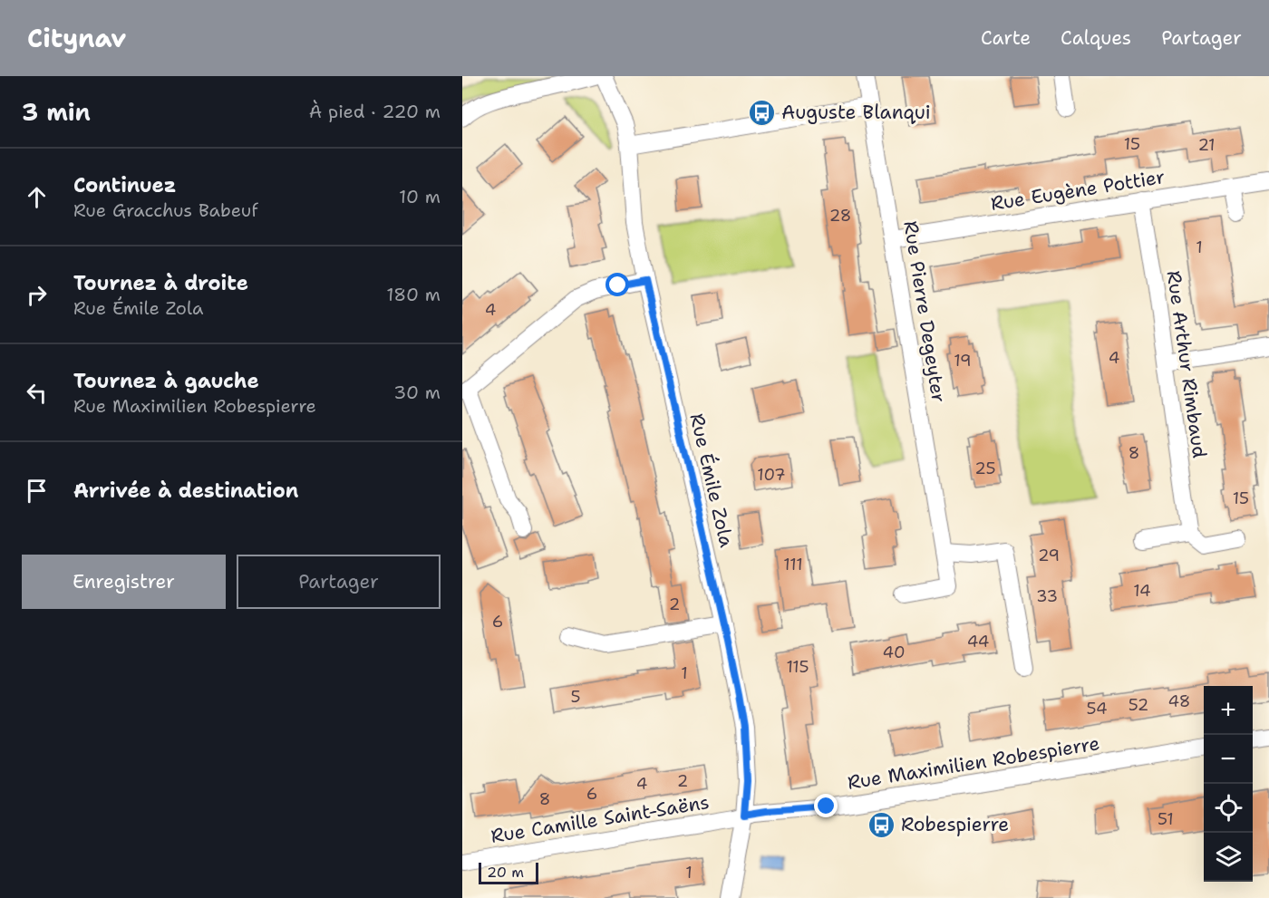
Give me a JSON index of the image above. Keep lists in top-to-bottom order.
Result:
{
  "streets": {
    "street": [
      "Rue Eugène Pottier",
      "Rue Pierre Degeyter",
      "Rue Arthur Rimbaud",
      "Rue Émile Zola",
      "Rue Maximilien Robespierre",
      "Rue Camille Saint-Saëns"
    ]
  },
  "crossings": [
    ["Rue Eugène Pottier", "Rue Pierre Degeyter"],
    ["Rue Eugène Pottier", "Rue Arthur Rimbaud"],
    ["Rue Émile Zola", "Rue Maximilien Robespierre"],
    ["Rue Émile Zola", "Rue Camille Saint-Saëns"],
    ["Rue Maximilien Robespierre", "Rue Camille Saint-Saëns"]
  ],
  "places": {
    "bus stop": ["Auguste Blanqui", "Robespierre"]
  },
  "house_numbers": [
    "15",
    "21",
    "28",
    "1",
    "4",
    "4",
    "19",
    "8",
    "25",
    "107",
    "15",
    "29",
    "111",
    "14",
    "33",
    "2",
    "6",
    "44",
    "40",
    "115",
    "1",
    "5",
    "48",
    "52",
    "54",
    "2",
    "4",
    "6",
    "8",
    "51",
    "1"
  ],
  "scale_bar": "20 m",
  "page": {
    "header": "Citynav",
    "nav": ["Carte", "Calques", "Partager"],
    "heading": ["3 min", "À pied · 220 m"],
    "list": [
      ["Continuez", "Rue Gracchus Babeuf", "10 m"],
      ["Tournez à droite", "Rue Émile Zola", "180 m"],
      ["Tournez à gauche", "Rue Maximilien Robespierre", "30 m"],
      "Arrivée à destination"
    ],
    "buttons": ["Enregistrer", "Partager"],
    "map_buttons": ["+", "−"],
    "scale": "20 m"
  }
}
